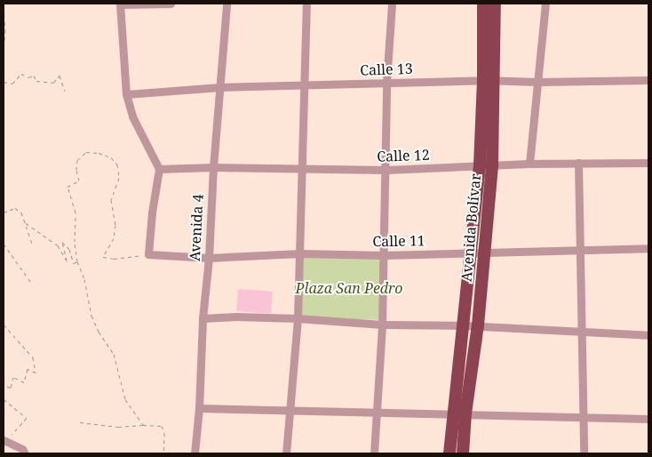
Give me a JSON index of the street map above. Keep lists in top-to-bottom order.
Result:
{
  "streets": {
    "highway": ["Avenida Bolívar"],
    "street": [
      "Calle 13",
      "Calle 12",
      "Avenida 4",
      "Calle 11"
    ]
  },
  "crossings": [
    ["Calle 13", "Avenida 4"],
    ["Calle 13", "Avenida Bolívar"],
    ["Calle 12", "Avenida 4"],
    ["Calle 12", "Avenida Bolívar"],
    ["Avenida 4", "Calle 11"],
    ["Avenida Bolívar", "Calle 11"]
  ],
  "parks": ["Plaza San Pedro"]
}
